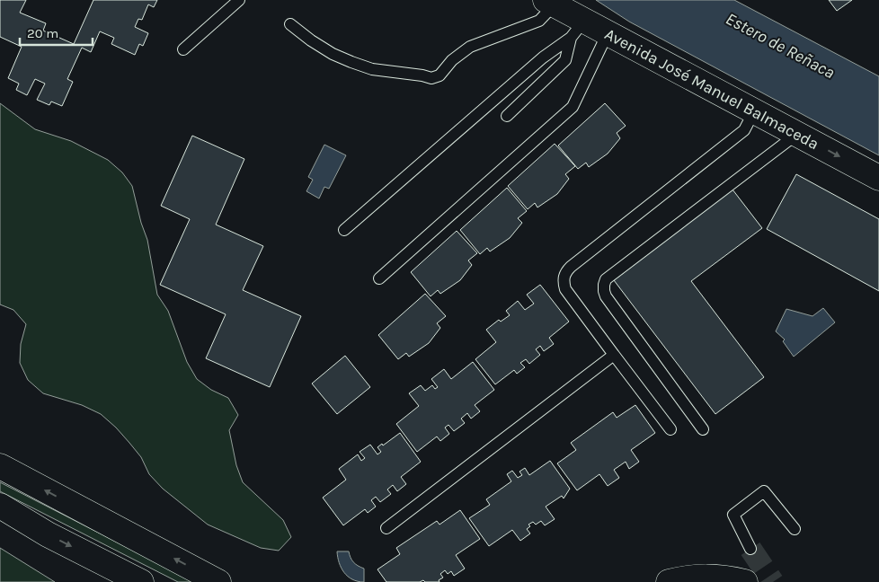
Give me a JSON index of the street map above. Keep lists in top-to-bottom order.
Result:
{
  "streets": {
    "main road": ["Avenida José Manuel Balmaceda"]
  },
  "water": ["Estero de Reñaca"],
  "scale_bar": "20 m"
}
